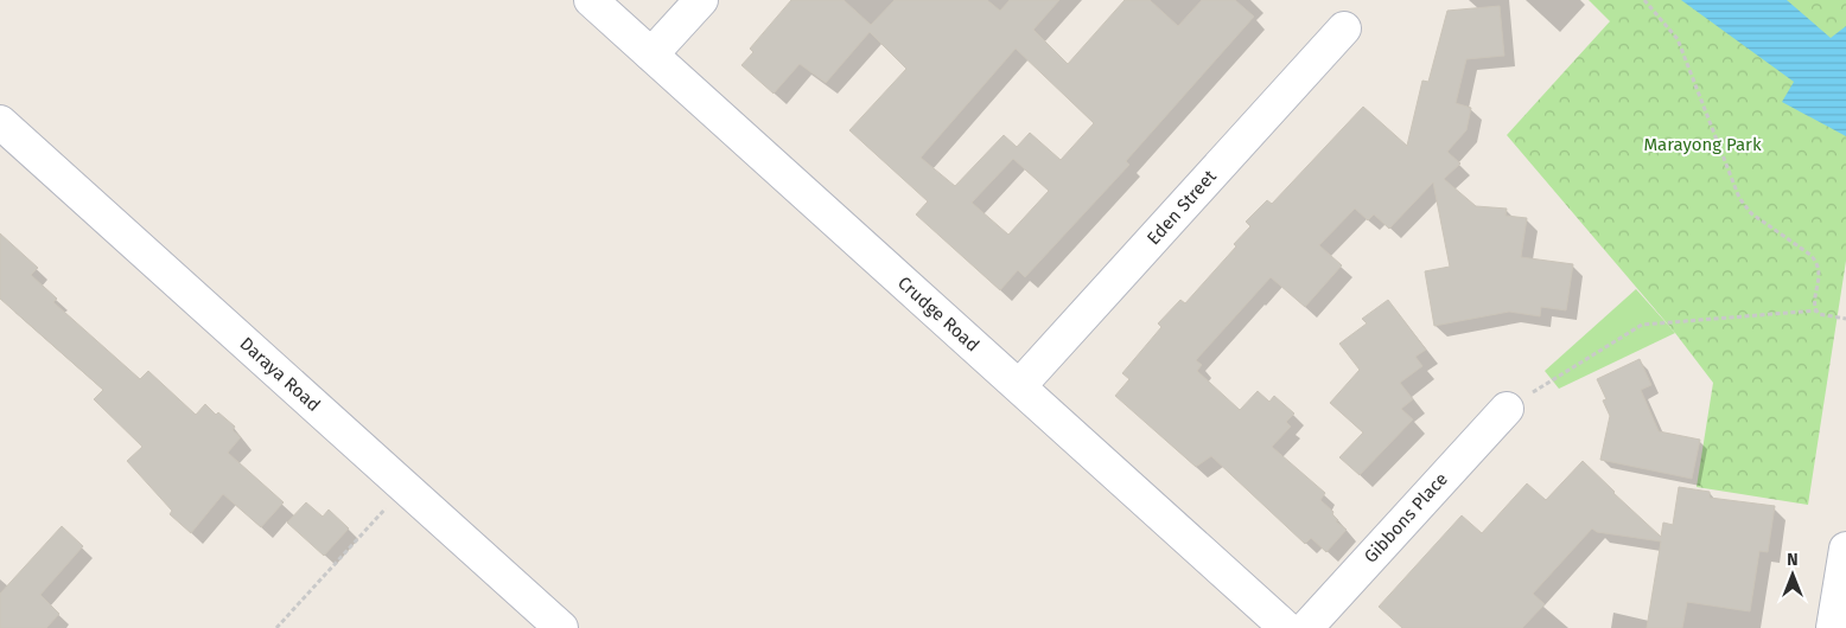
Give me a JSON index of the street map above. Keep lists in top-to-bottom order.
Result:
{
  "streets": {
    "street": [
      "Eden Street",
      "Crudge Road",
      "Daraya Road",
      "Gibbons Place"
    ]
  },
  "crossings": [
    ["Eden Street", "Crudge Road"]
  ],
  "parks": ["Marayong Park"],
  "north": "top"
}
